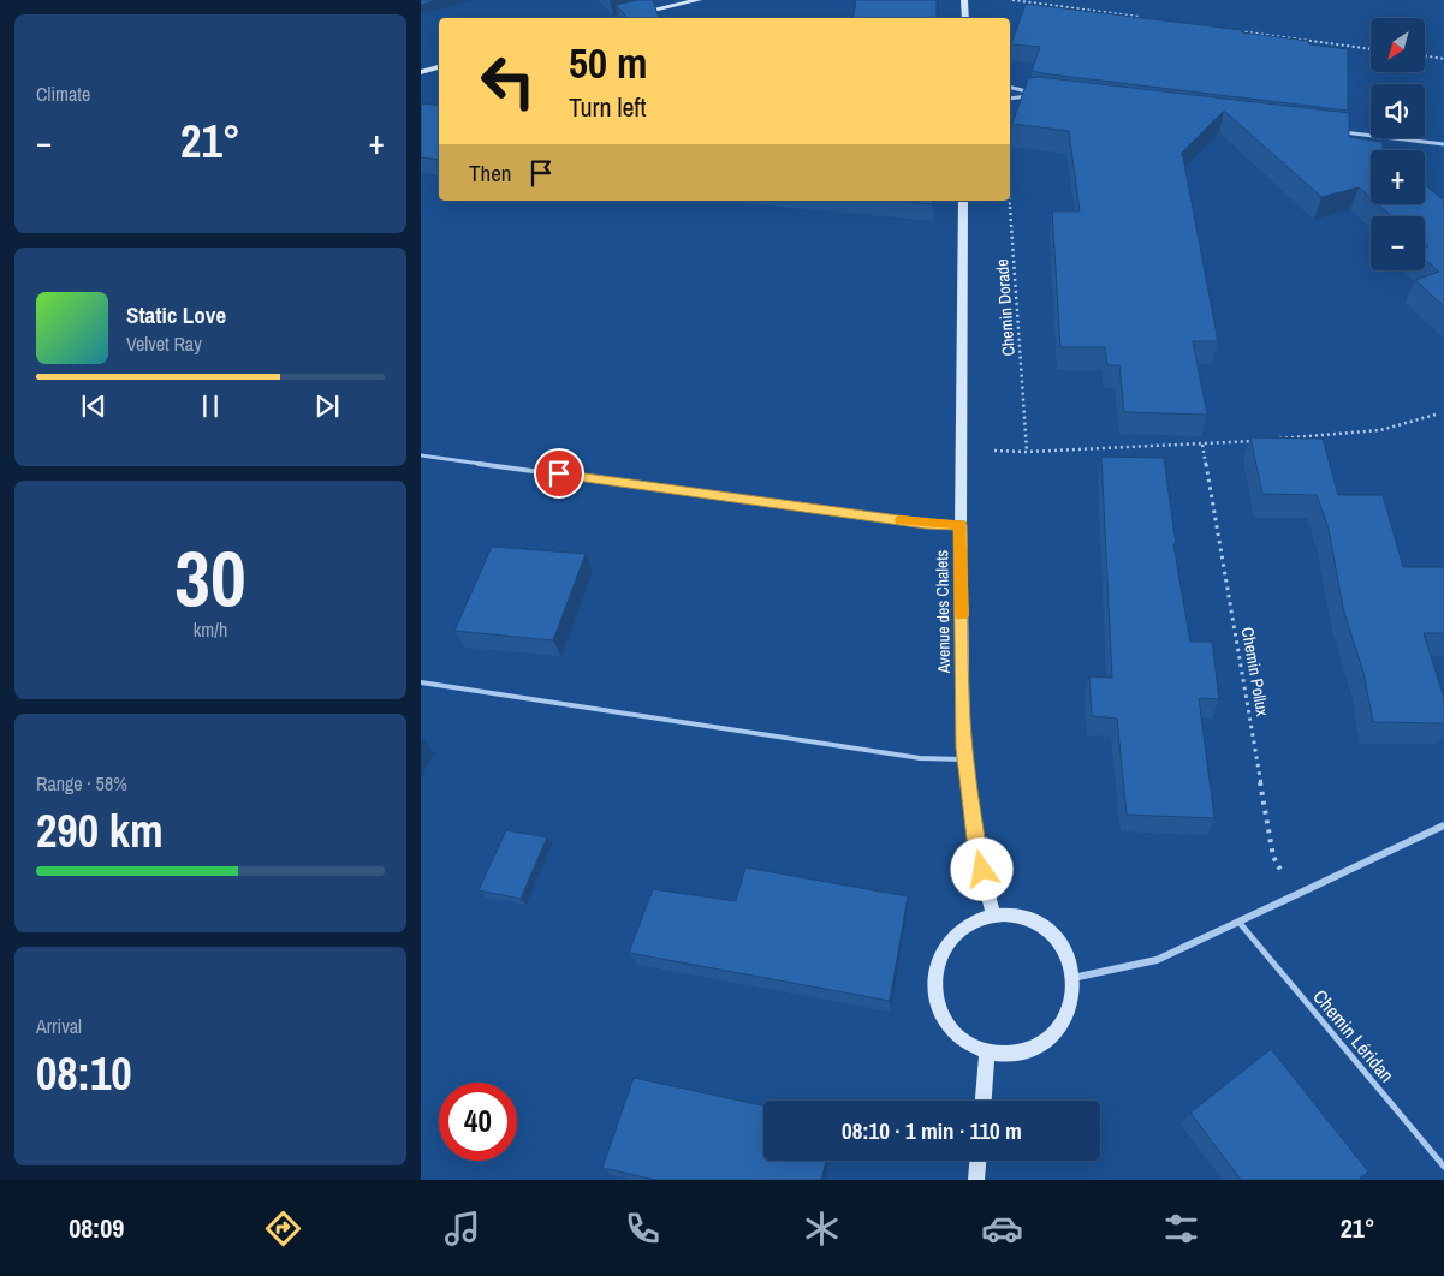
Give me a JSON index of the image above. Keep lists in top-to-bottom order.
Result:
{
  "streets": {
    "street": ["Avenue des Chalets"],
    "lane": ["Chemin Léridan"],
    "path": ["Chemin Dorade", "Chemin Pollux"]
  },
  "north": "bottom left",
  "page": {
    "tile": [
      "Climate",
      ["30", "km/h"],
      ["Range · 58%", "290 km"],
      ["Arrival", "08:10"]
    ],
    "map_buttons": ["+", "−"],
    "turn": ["50 m", "Turn left"],
    "heat": ["−", "21°", "+"],
    "then": "Then",
    "song": ["Static Love", "Velvet Ray"],
    "limit": "40",
    "trip": "08:10 · 1 min · 110 m",
    "tabs": ["08:09", "21°"]
  }
}
